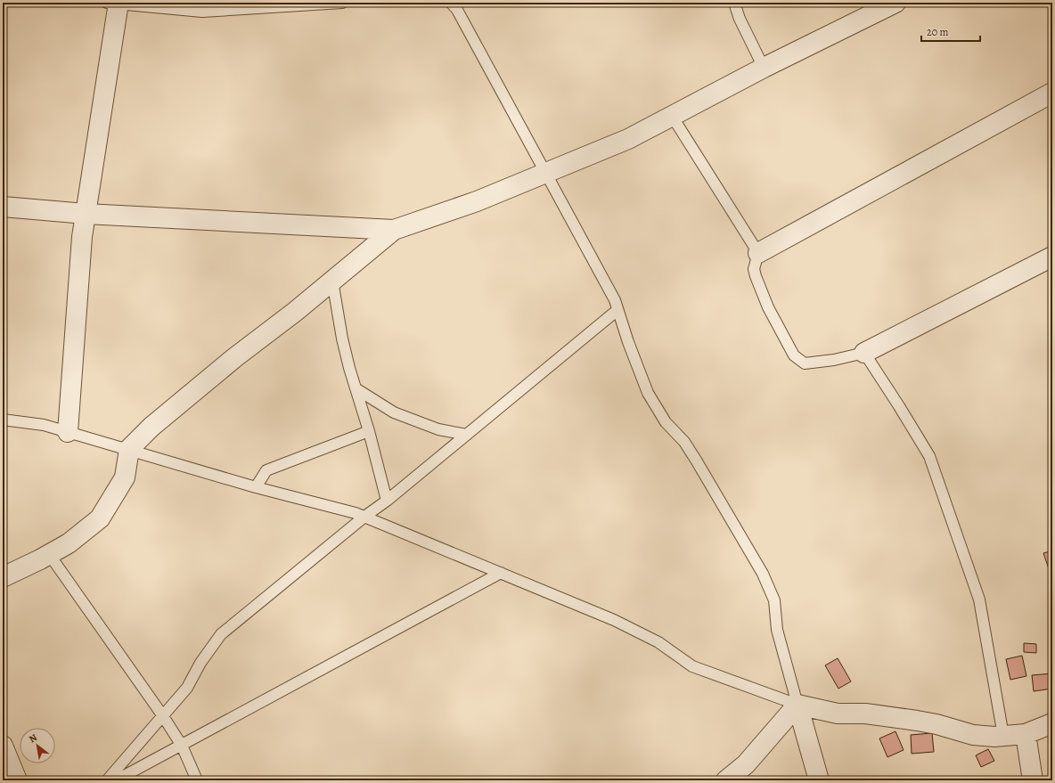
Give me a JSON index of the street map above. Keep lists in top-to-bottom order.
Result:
{
  "scale_bar": "20 m",
  "north": "top left"
}
